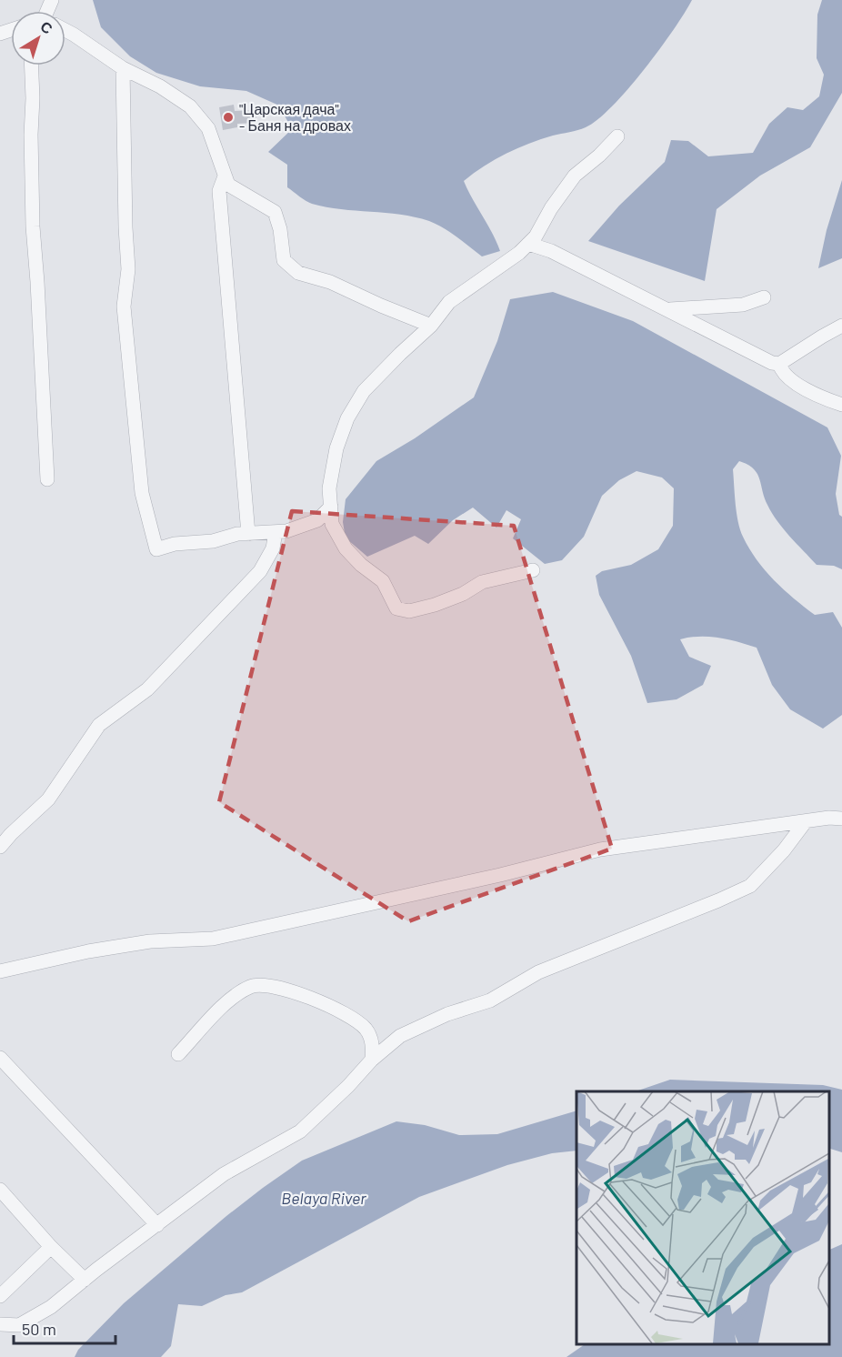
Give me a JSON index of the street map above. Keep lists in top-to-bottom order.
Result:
{
  "water": ["Belaya River"],
  "places": ["\"Царская дача\" - Баня на дровах"],
  "scale_bar": "50 m",
  "north": "top right"
}
